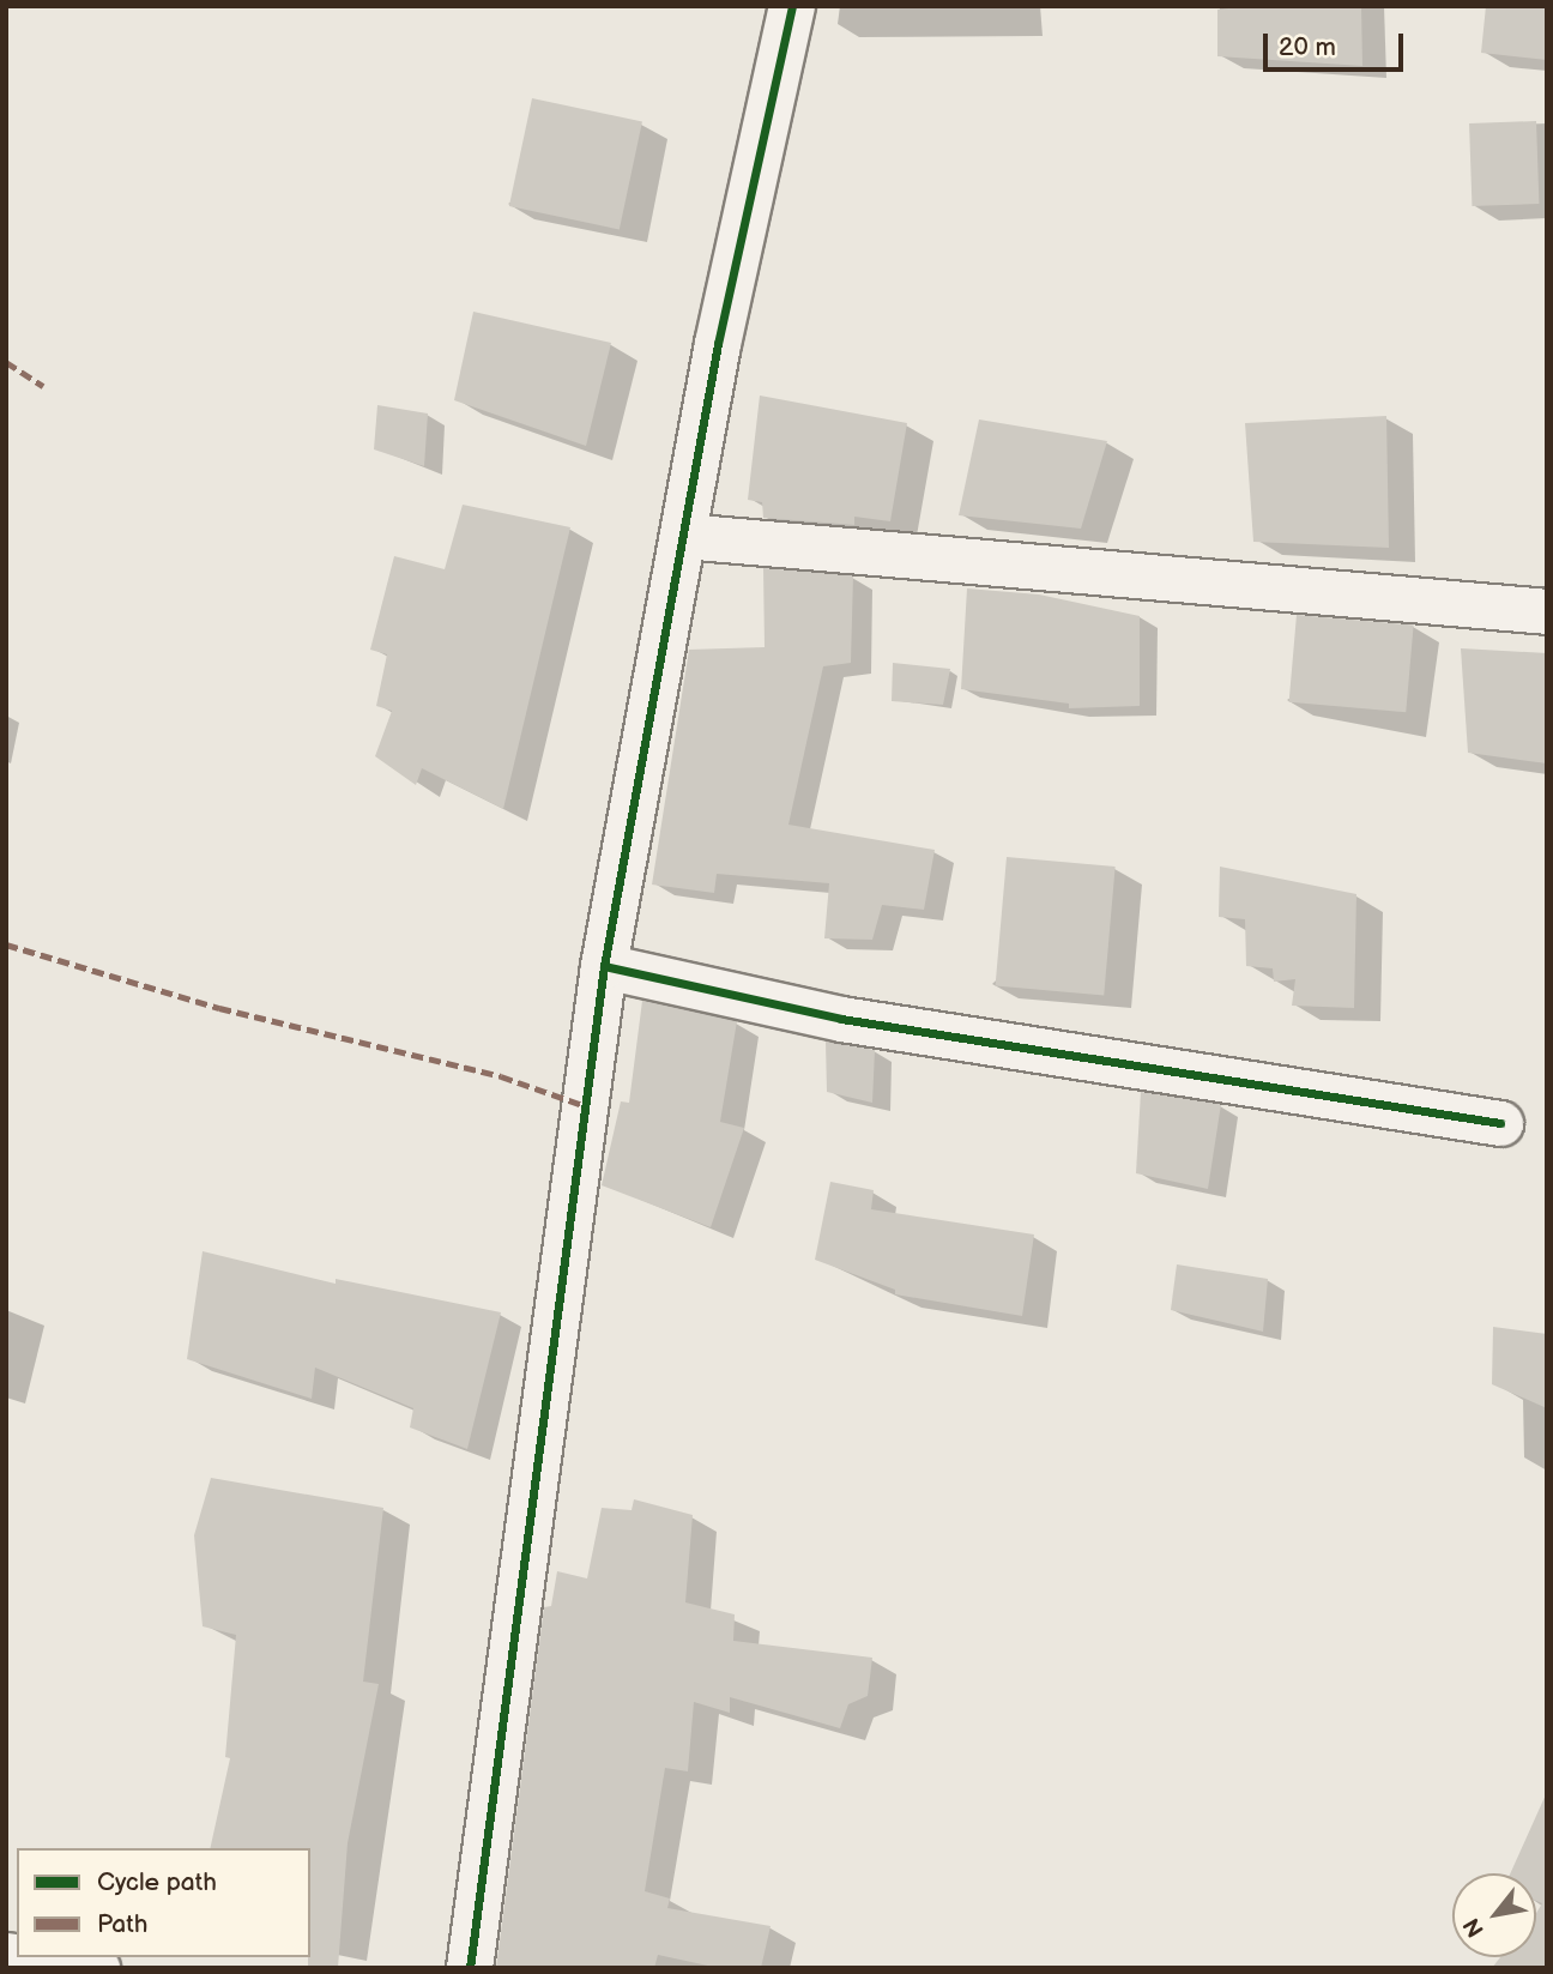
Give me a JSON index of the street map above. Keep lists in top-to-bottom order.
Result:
{
  "legend": ["Cycle path", "Path"],
  "scale_bar": "20 m",
  "north": "bottom left"
}
